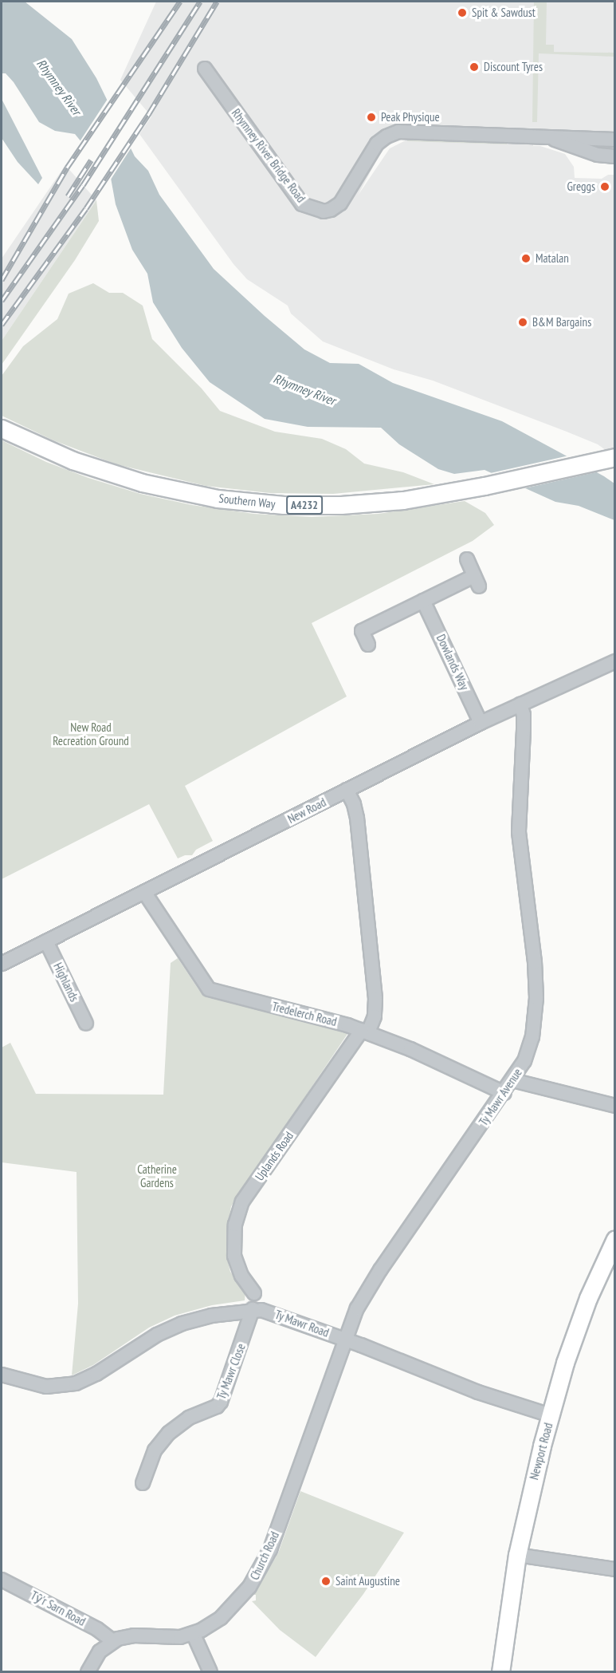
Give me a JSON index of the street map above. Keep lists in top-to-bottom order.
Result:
{
  "streets": {
    "main road": ["Southern Way", "A4232", "Newport Road"],
    "street": [
      "Rhymney River Bridge Road",
      "Dowlands Way",
      "New Road",
      "Highlands",
      "Tredelerch Road",
      "Ty Mawr Avenue",
      "Uplands Road",
      "Ty Mawr Road",
      "Ty Mawr Close",
      "Church Road",
      "Tŷ'r Sarn Road"
    ]
  },
  "crossings": [
    ["Dowlands Way", "New Road"],
    ["New Road", "Highlands"],
    ["New Road", "Tredelerch Road"],
    ["New Road", "Ty Mawr Avenue"],
    ["New Road", "Uplands Road"],
    ["Tredelerch Road", "Ty Mawr Avenue"],
    ["Tredelerch Road", "Uplands Road"],
    ["Ty Mawr Avenue", "Ty Mawr Road"],
    ["Ty Mawr Avenue", "Church Road"],
    ["Ty Mawr Road", "Ty Mawr Close"],
    ["Ty Mawr Road", "Newport Road"],
    ["Ty Mawr Road", "Church Road"],
    ["Church Road", "Tŷ'r Sarn Road"]
  ],
  "water": ["Rhymney River"],
  "parks": ["New Road Recreation Ground", "Catherine Gardens"],
  "places": [
    "Spit & Sawdust",
    "Discount Tyres",
    "Peak Physique",
    "Greggs",
    "Matalan",
    "B&M Bargains",
    "Saint Augustine"
  ]
}
